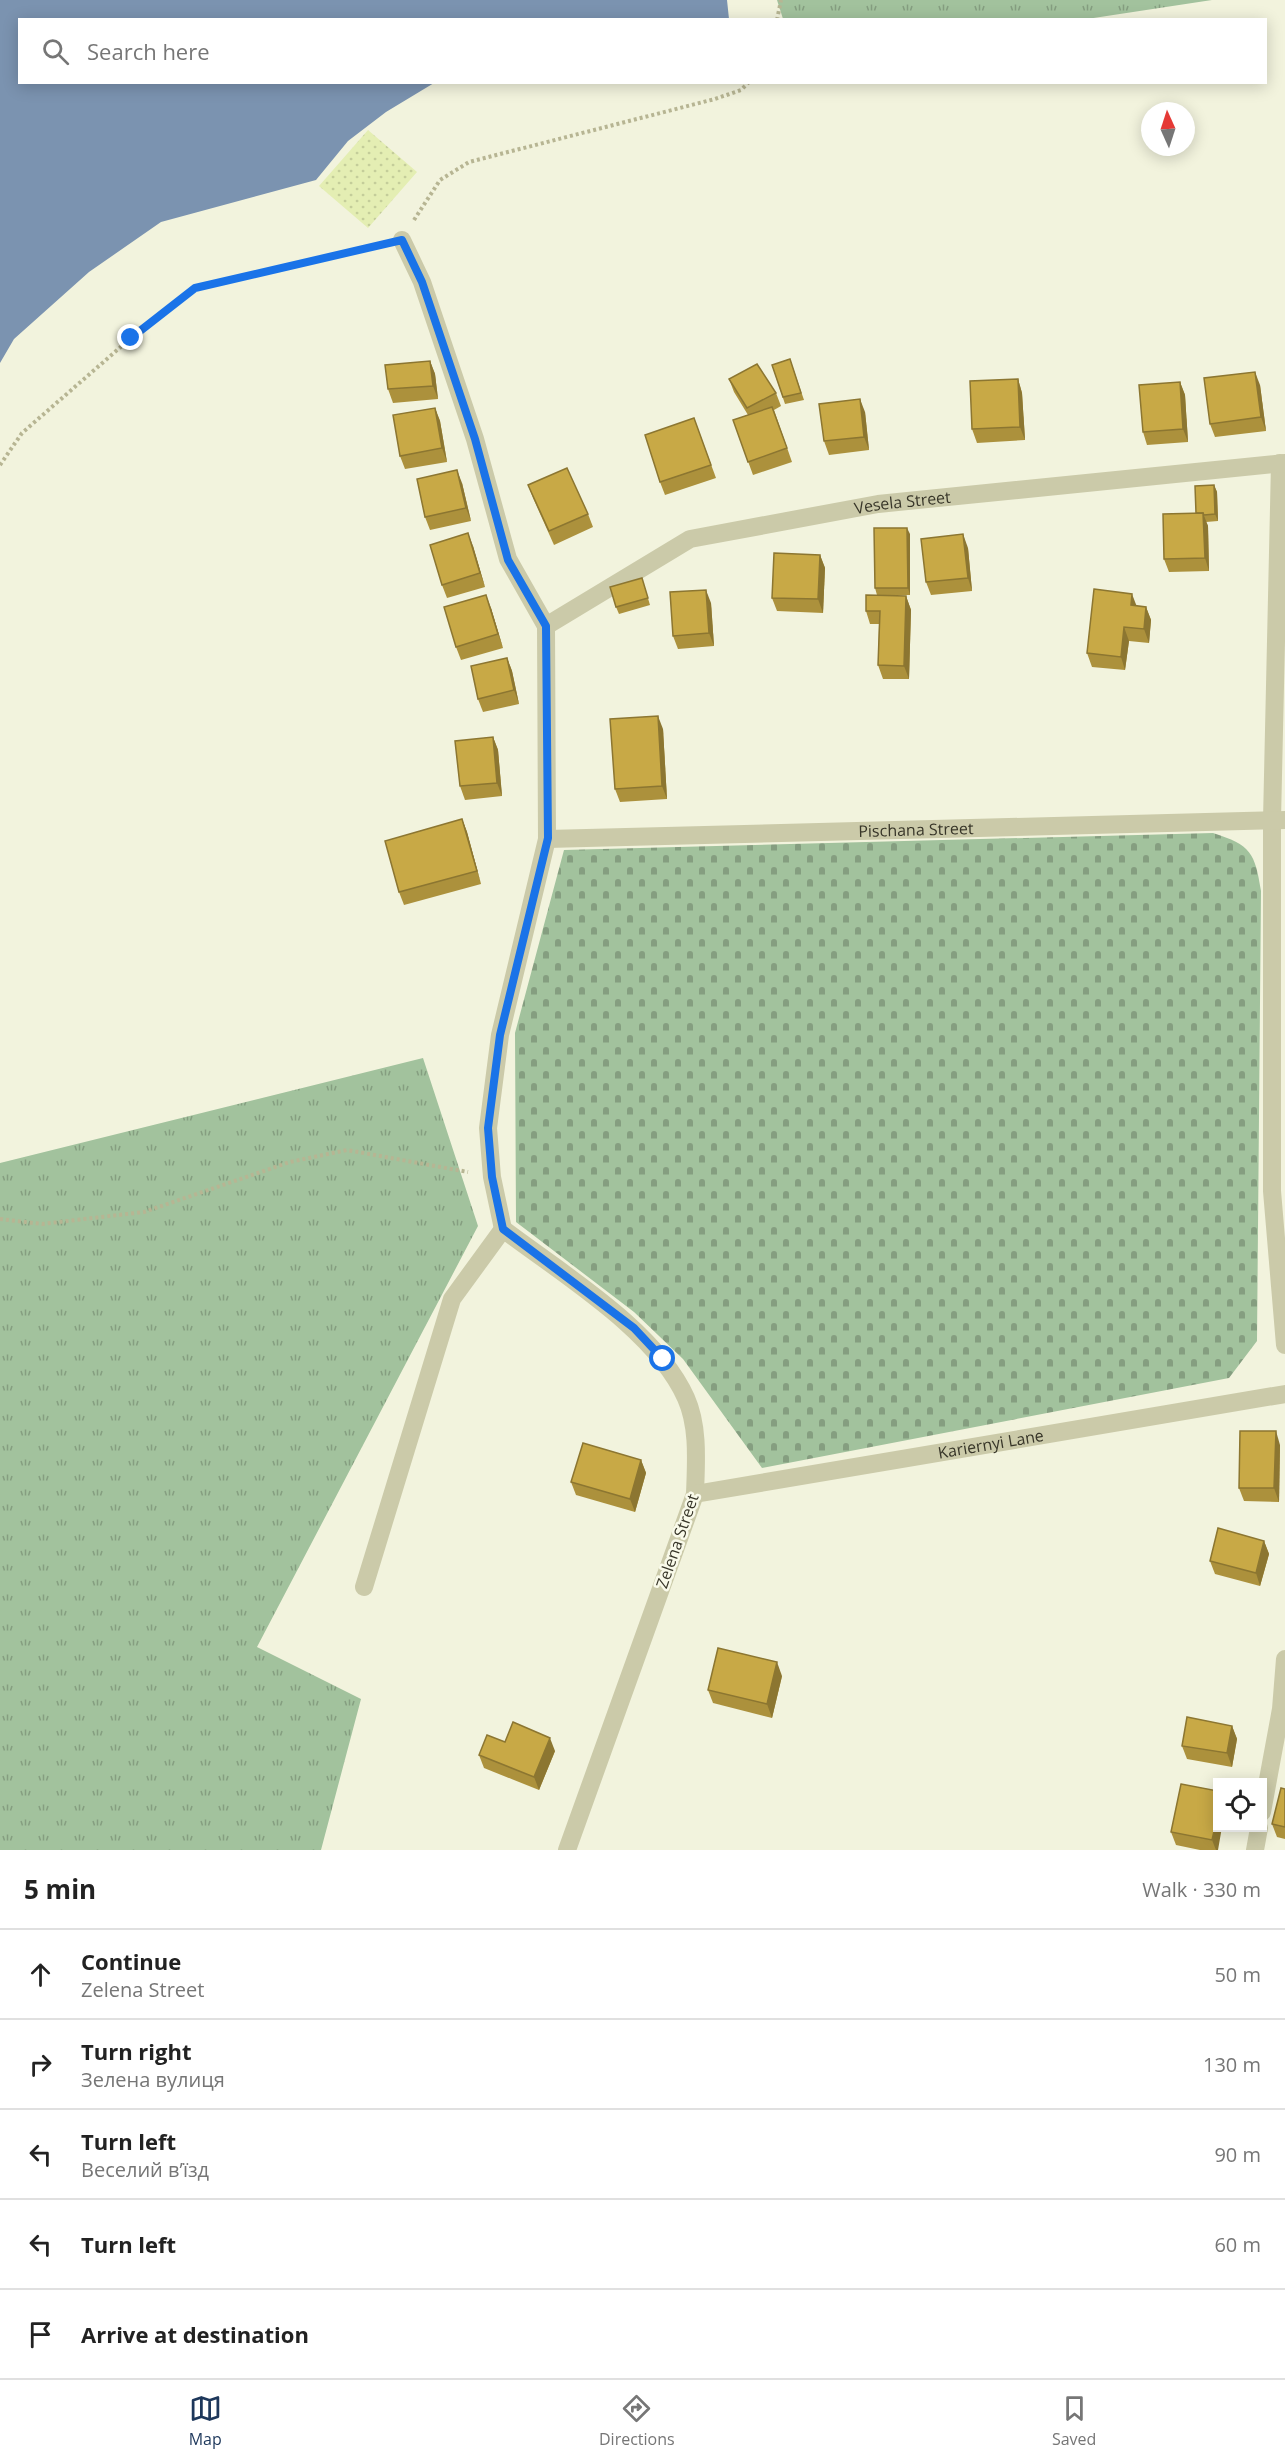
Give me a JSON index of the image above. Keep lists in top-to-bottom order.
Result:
{
  "streets": {
    "street": [
      "Vesela Street",
      "Pischana Street",
      "Kariernyi Lane",
      "Zelena Street"
    ]
  },
  "crossings": [
    ["Kariernyi Lane", "Zelena Street"]
  ],
  "north": "top",
  "page": {
    "search": "Search here",
    "heading": ["5 min", "Walk · 330 m"],
    "list": [
      ["Continue", "Zelena Street", "50 m"],
      ["Turn right", "Зелена вулиця", "130 m"],
      ["Turn left", "Веселий в’їзд", "90 m"],
      ["Turn left", "60 m"],
      "Arrive at destination"
    ],
    "nav": ["Map", "Directions", "Saved"]
  }
}
